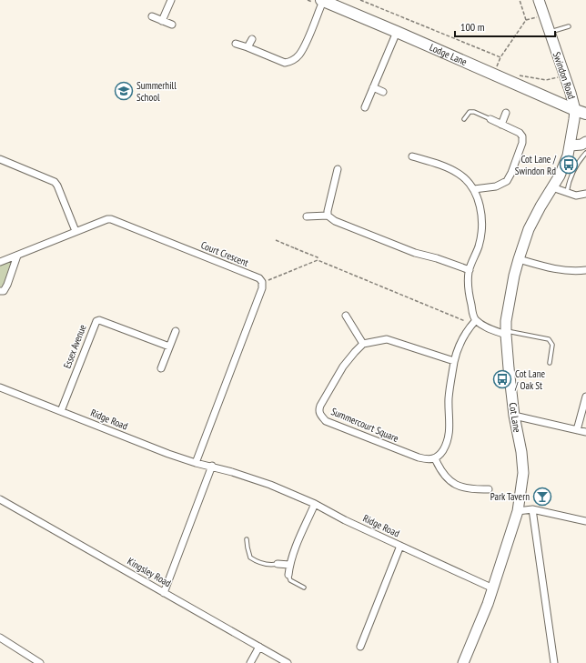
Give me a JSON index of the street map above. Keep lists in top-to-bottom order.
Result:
{
  "streets": {
    "main road": ["Lodge Lane"],
    "street": [
      "Swindon Road",
      "Court Crescent",
      "Essex Avenue",
      "Cot Lane",
      "Ridge Road",
      "Summercourt Square",
      "Kingsley Road"
    ]
  },
  "crossings": [
    ["Lodge Lane", "Swindon Road"],
    ["Lodge Lane", "Cot Lane"],
    ["Swindon Road", "Cot Lane"],
    ["Essex Avenue", "Ridge Road"],
    ["Cot Lane", "Ridge Road"]
  ],
  "places": {
    "school or university": ["Summerhill School"],
    "bus stop": ["Cot Lane / Swindon Rd", "Cot Lane / Oak St"],
    "bar": ["Park Tavern"]
  },
  "scale_bar": "100 m"
}
